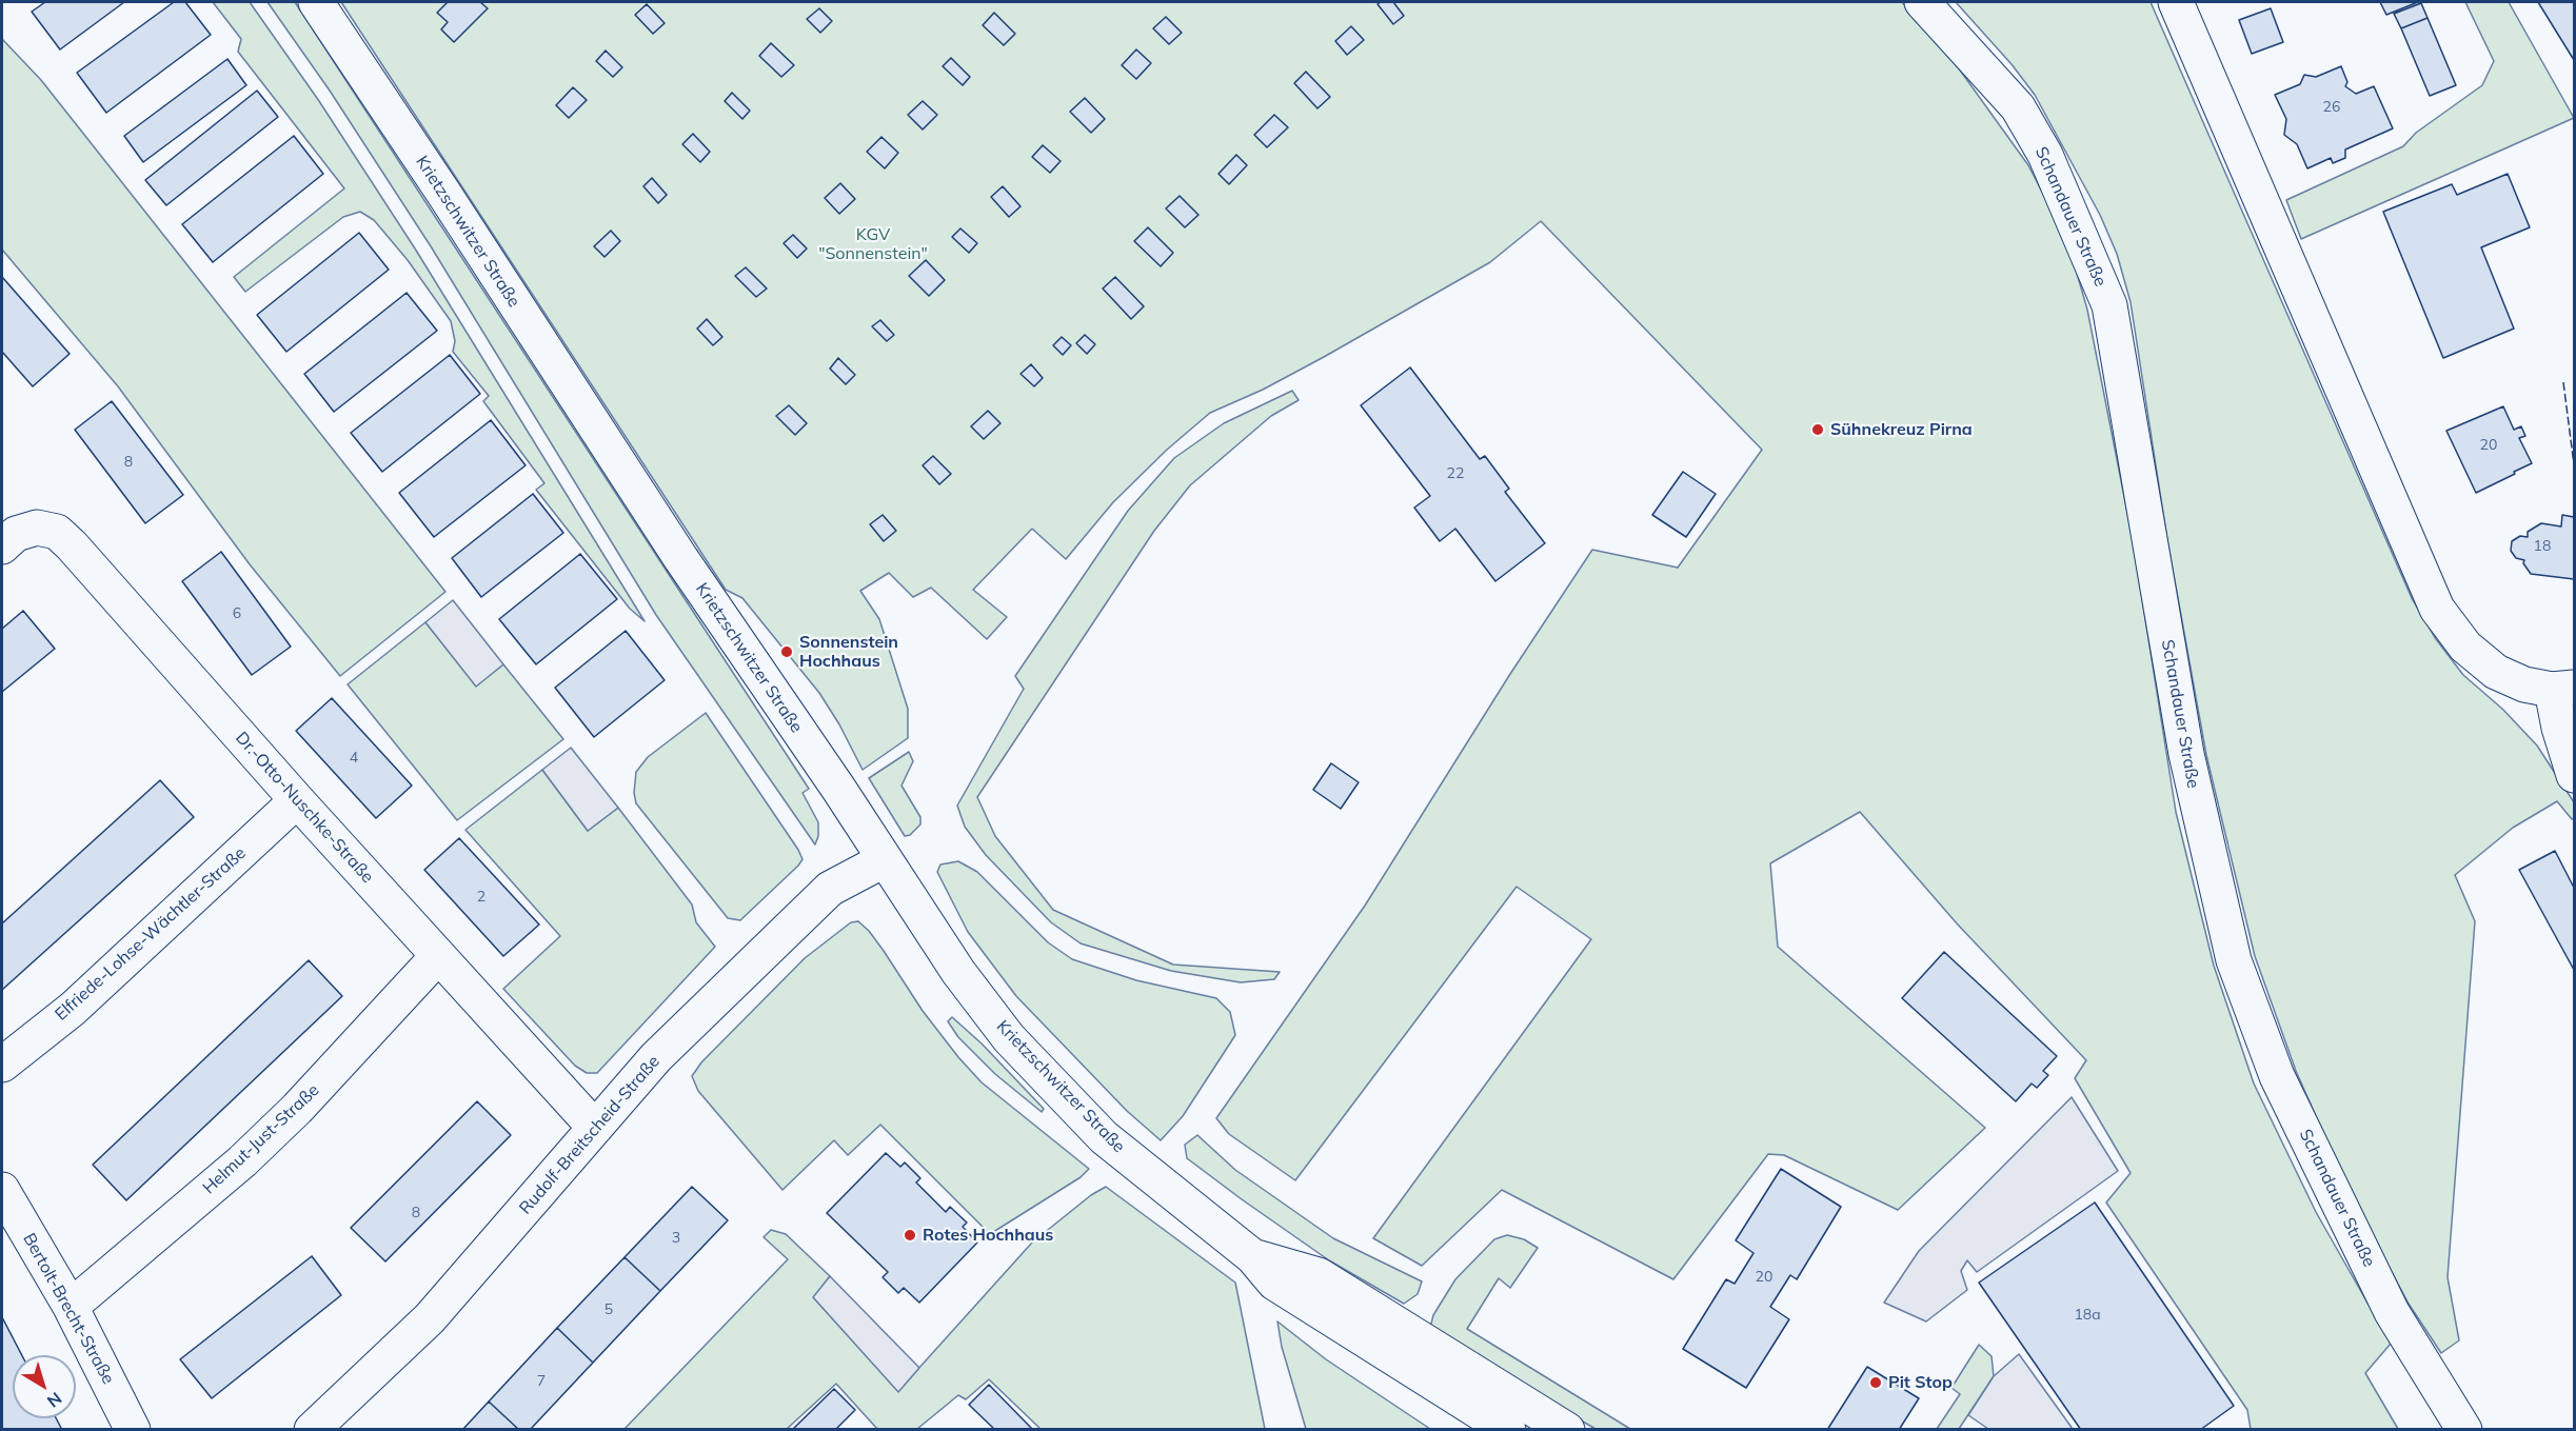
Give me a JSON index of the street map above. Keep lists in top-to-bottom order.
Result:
{
  "streets": {
    "main road": [
      "Schandauer Straße",
      "Krietzschwitzer Straße",
      "Dr.-Otto-Nuschke-Straße",
      "Elfriede-Lohse-Wächtler-Straße",
      "Rudolf-Breitscheid-Straße",
      "Helmut-Just-Straße",
      "Bertolt-Brecht-Straße"
    ]
  },
  "crossings": [
    ["Krietzschwitzer Straße", "Rudolf-Breitscheid-Straße"],
    ["Dr.-Otto-Nuschke-Straße", "Elfriede-Lohse-Wächtler-Straße"],
    ["Dr.-Otto-Nuschke-Straße", "Rudolf-Breitscheid-Straße"],
    ["Dr.-Otto-Nuschke-Straße", "Helmut-Just-Straße"],
    ["Helmut-Just-Straße", "Bertolt-Brecht-Straße"]
  ],
  "parks": ["KGV \"Sonnenstein\""],
  "places": [
    "Sühnekreuz Pirna",
    "Sonnenstein Hochhaus",
    "Rotes Hochhaus",
    "Pit Stop"
  ],
  "house_numbers": [
    "26",
    "20",
    "8",
    "22",
    "18",
    "6",
    "4",
    "2",
    "8",
    "3",
    "20",
    "5",
    "18a",
    "7"
  ],
  "north": "bottom right"
}
